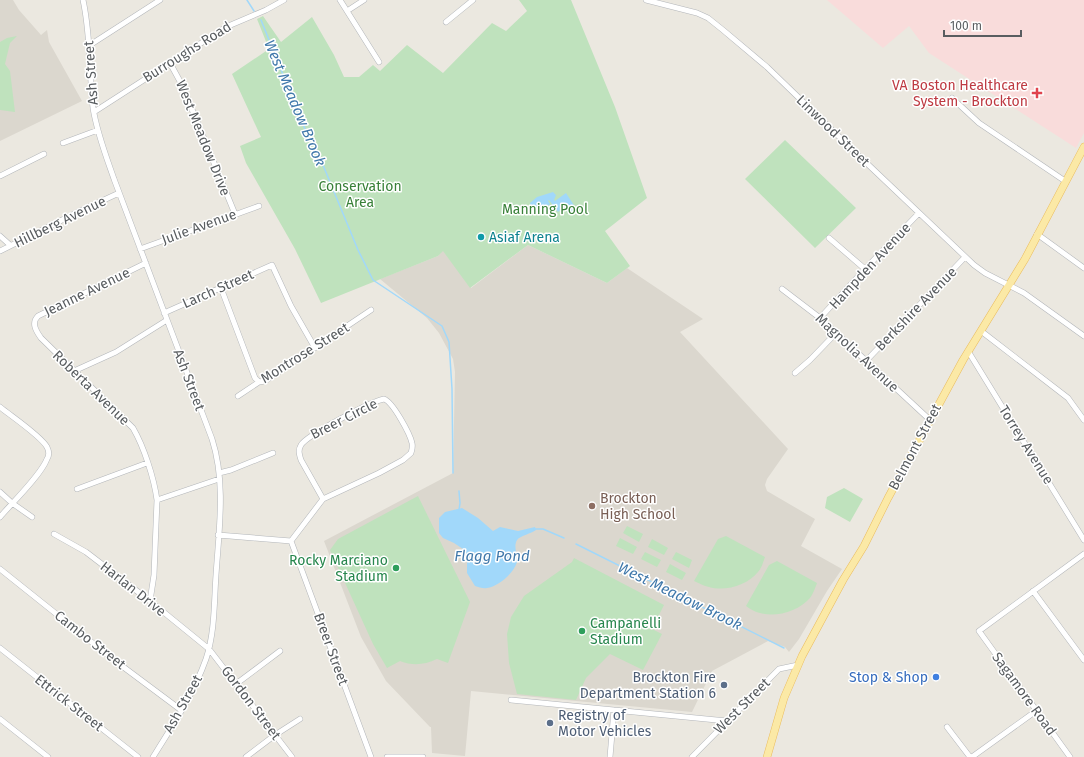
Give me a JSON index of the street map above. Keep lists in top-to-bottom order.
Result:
{
  "streets": {
    "main road": ["Belmont Street"],
    "street": [
      "Burroughs Road",
      "Ash Street",
      "Linwood Street",
      "West Meadow Drive",
      "Hillberg Avenue",
      "Julie Avenue",
      "Hampden Avenue",
      "Larch Street",
      "Jeanne Avenue",
      "Berkshire Avenue",
      "Montrose Street",
      "Magnolia Avenue",
      "Roberta Avenue",
      "Breer Circle",
      "Torrey Avenue",
      "Harlan Drive",
      "Cambo Street",
      "Breer Street",
      "Sagamore Road",
      "Ettrick Street",
      "Gordon Street",
      "West Street"
    ]
  },
  "crossings": [
    ["Burroughs Road", "Ash Street"],
    ["Burroughs Road", "West Meadow Drive"],
    ["Ash Street", "Hillberg Avenue"],
    ["Ash Street", "Julie Avenue"],
    ["Ash Street", "Larch Street"],
    ["Ash Street", "Jeanne Avenue"],
    ["Ash Street", "Harlan Drive"],
    ["Ash Street", "Cambo Street"],
    ["Ash Street", "Gordon Street"],
    ["Linwood Street", "Hampden Avenue"],
    ["Linwood Street", "Berkshire Avenue"],
    ["Linwood Street", "Belmont Street"],
    ["West Meadow Drive", "Julie Avenue"],
    ["Hampden Avenue", "Magnolia Avenue"],
    ["Larch Street", "Montrose Street"],
    ["Jeanne Avenue", "Roberta Avenue"],
    ["Berkshire Avenue", "Magnolia Avenue"],
    ["Magnolia Avenue", "Belmont Street"],
    ["Roberta Avenue", "Harlan Drive"],
    ["Breer Circle", "Breer Street"],
    ["Torrey Avenue", "Belmont Street"],
    ["Belmont Street", "West Street"],
    ["Harlan Drive", "Gordon Street"]
  ],
  "water": ["West Meadow Brook", "Flagg Pond"],
  "parks": ["Conservation Area", "Manning Pool"],
  "places": {
    "health": ["VA Boston Healthcare System - Brockton"],
    "other": [
      "Asiaf Arena",
      "Brockton High School",
      "Rocky Marciano Stadium",
      "Campanelli Stadium",
      "Stop & Shop",
      "Brockton Fire Department Station 6",
      "Registry of Motor Vehicles"
    ]
  },
  "scale_bar": "100 m"
}
